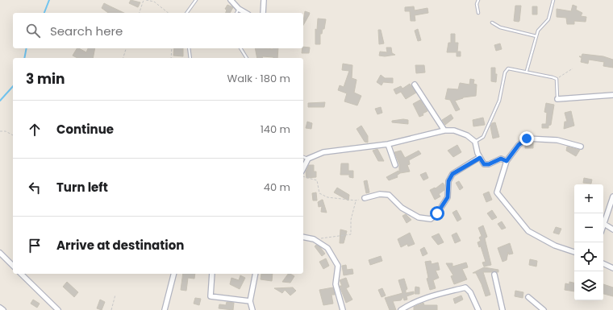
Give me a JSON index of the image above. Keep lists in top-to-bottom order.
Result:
{
  "page": {
    "search": "Search here",
    "heading": ["3 min", "Walk · 180 m"],
    "list": [
      ["Continue", "140 m"],
      ["Turn left", "40 m"],
      "Arrive at destination"
    ],
    "map_buttons": ["+", "−"]
  }
}
